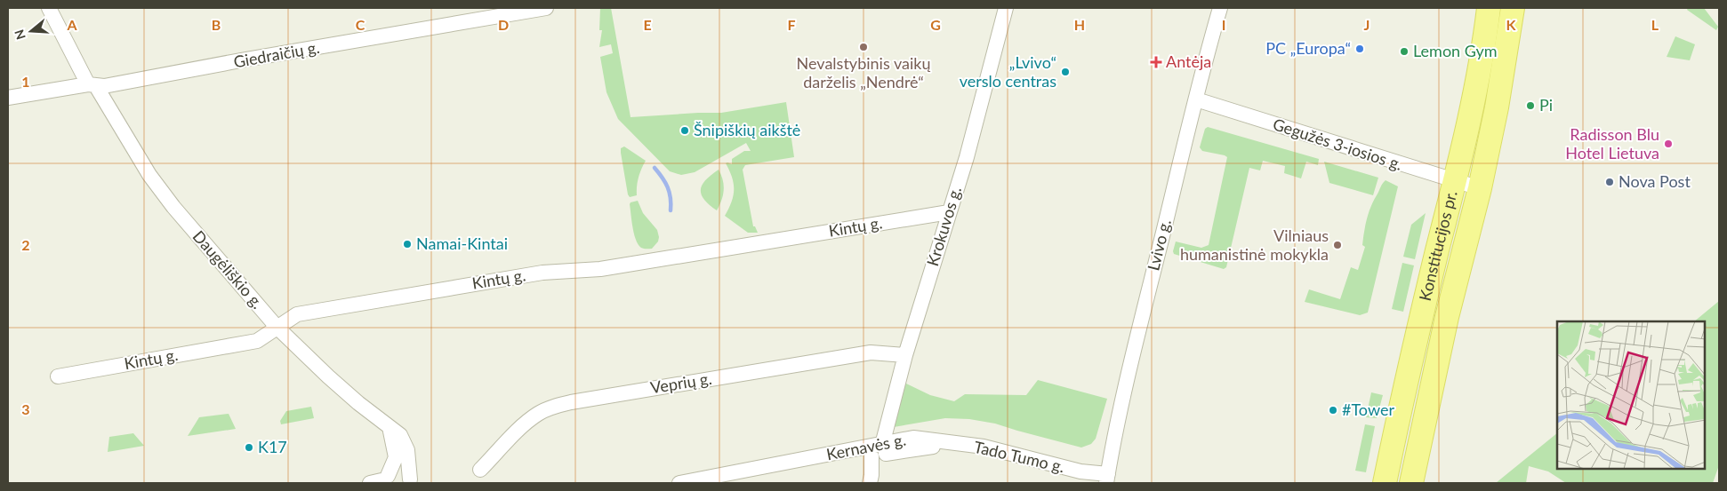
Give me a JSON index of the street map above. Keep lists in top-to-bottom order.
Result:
{
  "streets": {
    "main road": ["Konstitucijos pr."],
    "street": [
      "Giedraičių g.",
      "Gegužės 3-iosios g.",
      "Krokuvos g.",
      "Kintų g.",
      "Lvivo g.",
      "Daugėliškio g.",
      "Veprių g.",
      "Kernavės g.",
      "Tado Tumo g."
    ]
  },
  "crossings": [
    ["Giedraičių g.", "Daugėliškio g."],
    ["Gegužės 3-iosios g.", "Lvivo g."],
    ["Gegužės 3-iosios g.", "Konstitucijos pr."],
    ["Krokuvos g.", "Kintų g."],
    ["Krokuvos g.", "Veprių g."],
    ["Krokuvos g.", "Kernavės g."],
    ["Kintų g.", "Daugėliškio g."],
    ["Lvivo g.", "Tado Tumo g."],
    ["Kernavės g.", "Tado Tumo g."]
  ],
  "places": {
    "other": [
      "Nevalstybinis vaikų darželis „Nendrė“",
      "PC „Europa“",
      "Lemon Gym",
      "„Lvivo“ verslo centras",
      "Pi",
      "Šnipiškių aikštė",
      "Radisson Blu Hotel Lietuva",
      "Nova Post",
      "Namai-Kintai",
      "Vilniaus humanistinė mokykla",
      "#Tower",
      "K17"
    ],
    "health": ["Antėja"]
  },
  "north": "left",
  "grid": {
    "columns": [
      "A",
      "B",
      "C",
      "D",
      "E",
      "F",
      "G",
      "H",
      "I",
      "J",
      "K",
      "L"
    ],
    "rows": ["1", "2", "3"]
  }
}
